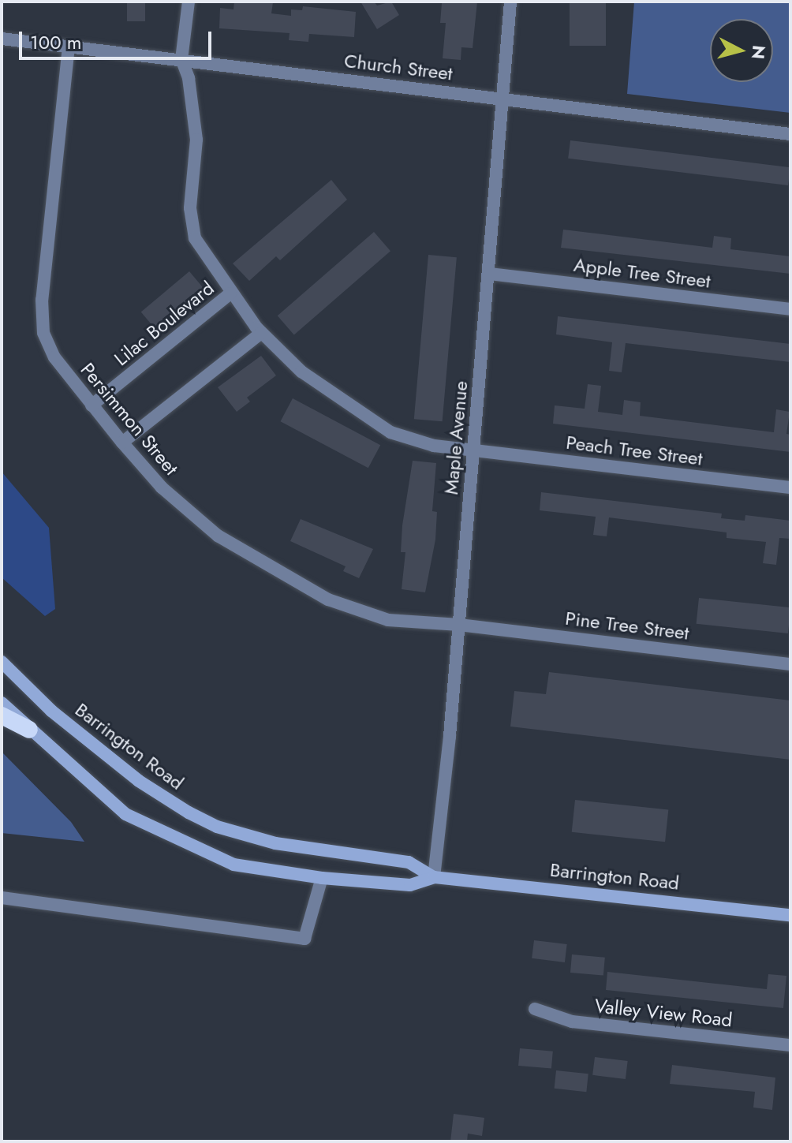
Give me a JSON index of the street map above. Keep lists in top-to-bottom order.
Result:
{
  "streets": {
    "main road": ["Barrington Road"],
    "street": [
      "Church Street",
      "Apple Tree Street",
      "Lilac Boulevard",
      "Persimmon Street",
      "Maple Avenue",
      "Peach Tree Street",
      "Pine Tree Street",
      "Valley View Road"
    ]
  },
  "crossings": [
    ["Church Street", "Persimmon Street"],
    ["Church Street", "Maple Avenue"],
    ["Church Street", "Peach Tree Street"],
    ["Apple Tree Street", "Maple Avenue"],
    ["Lilac Boulevard", "Persimmon Street"],
    ["Lilac Boulevard", "Peach Tree Street"],
    ["Persimmon Street", "Maple Avenue"],
    ["Persimmon Street", "Pine Tree Street"],
    ["Maple Avenue", "Peach Tree Street"],
    ["Maple Avenue", "Pine Tree Street"],
    ["Maple Avenue", "Barrington Road"]
  ],
  "scale_bar": "100 m",
  "north": "right"
}
